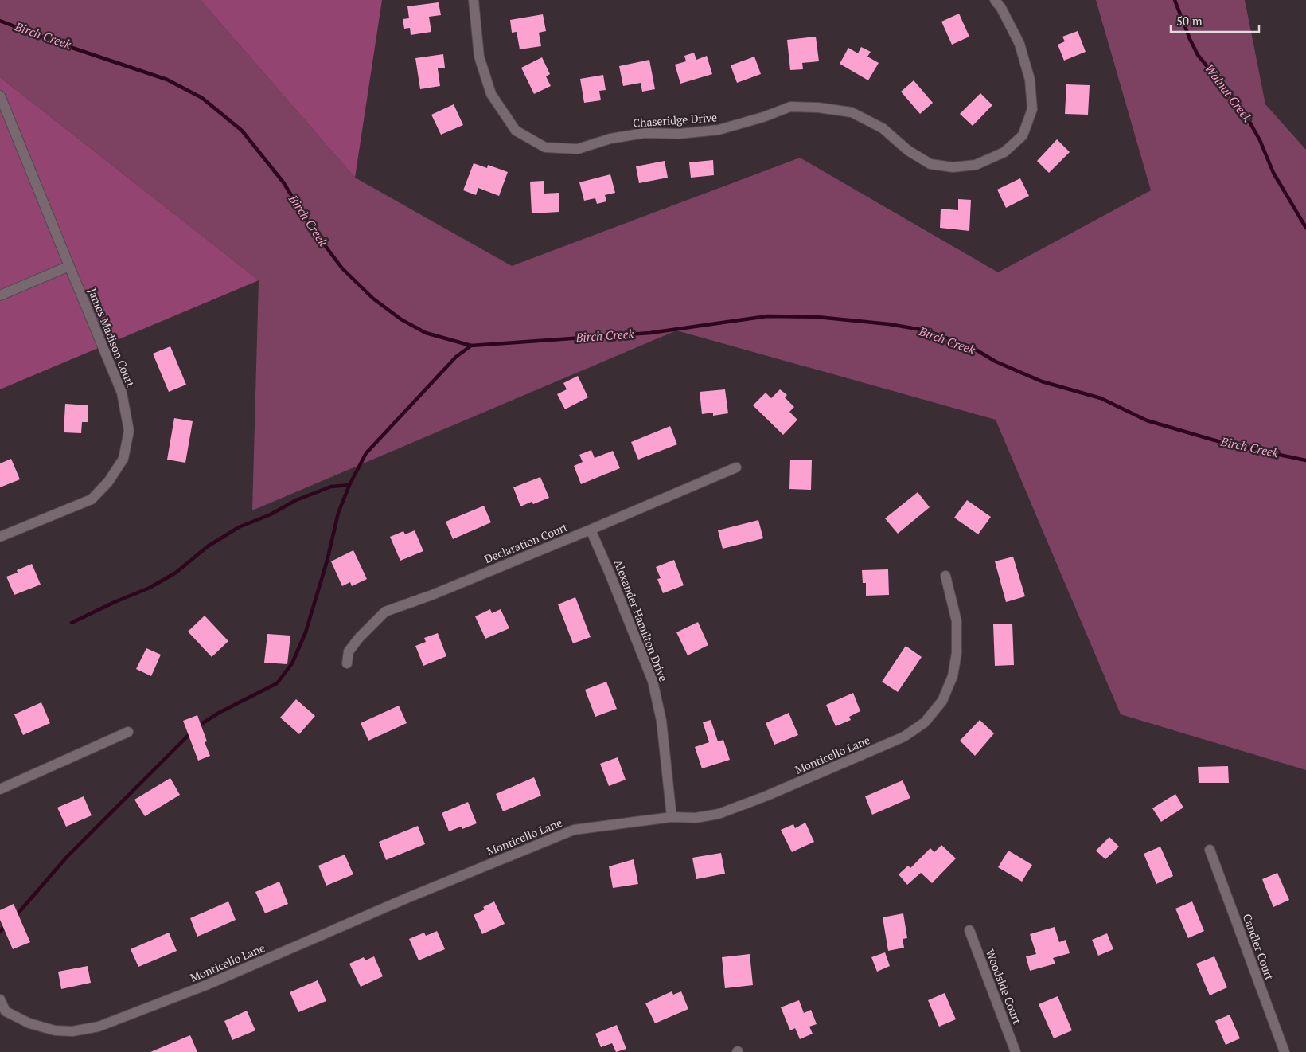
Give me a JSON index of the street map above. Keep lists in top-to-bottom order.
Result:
{
  "streets": {
    "street": [
      "Chaseridge Drive",
      "James Madison Court",
      "Declaration Court",
      "Alexander Hamilton Drive",
      "Monticello Lane",
      "Candler Court",
      "Woodside Court"
    ]
  },
  "crossings": [
    ["Declaration Court", "Alexander Hamilton Drive"],
    ["Alexander Hamilton Drive", "Monticello Lane"]
  ],
  "water": ["Birch Creek", "Walnut Creek"],
  "scale_bar": "50 m"
}
